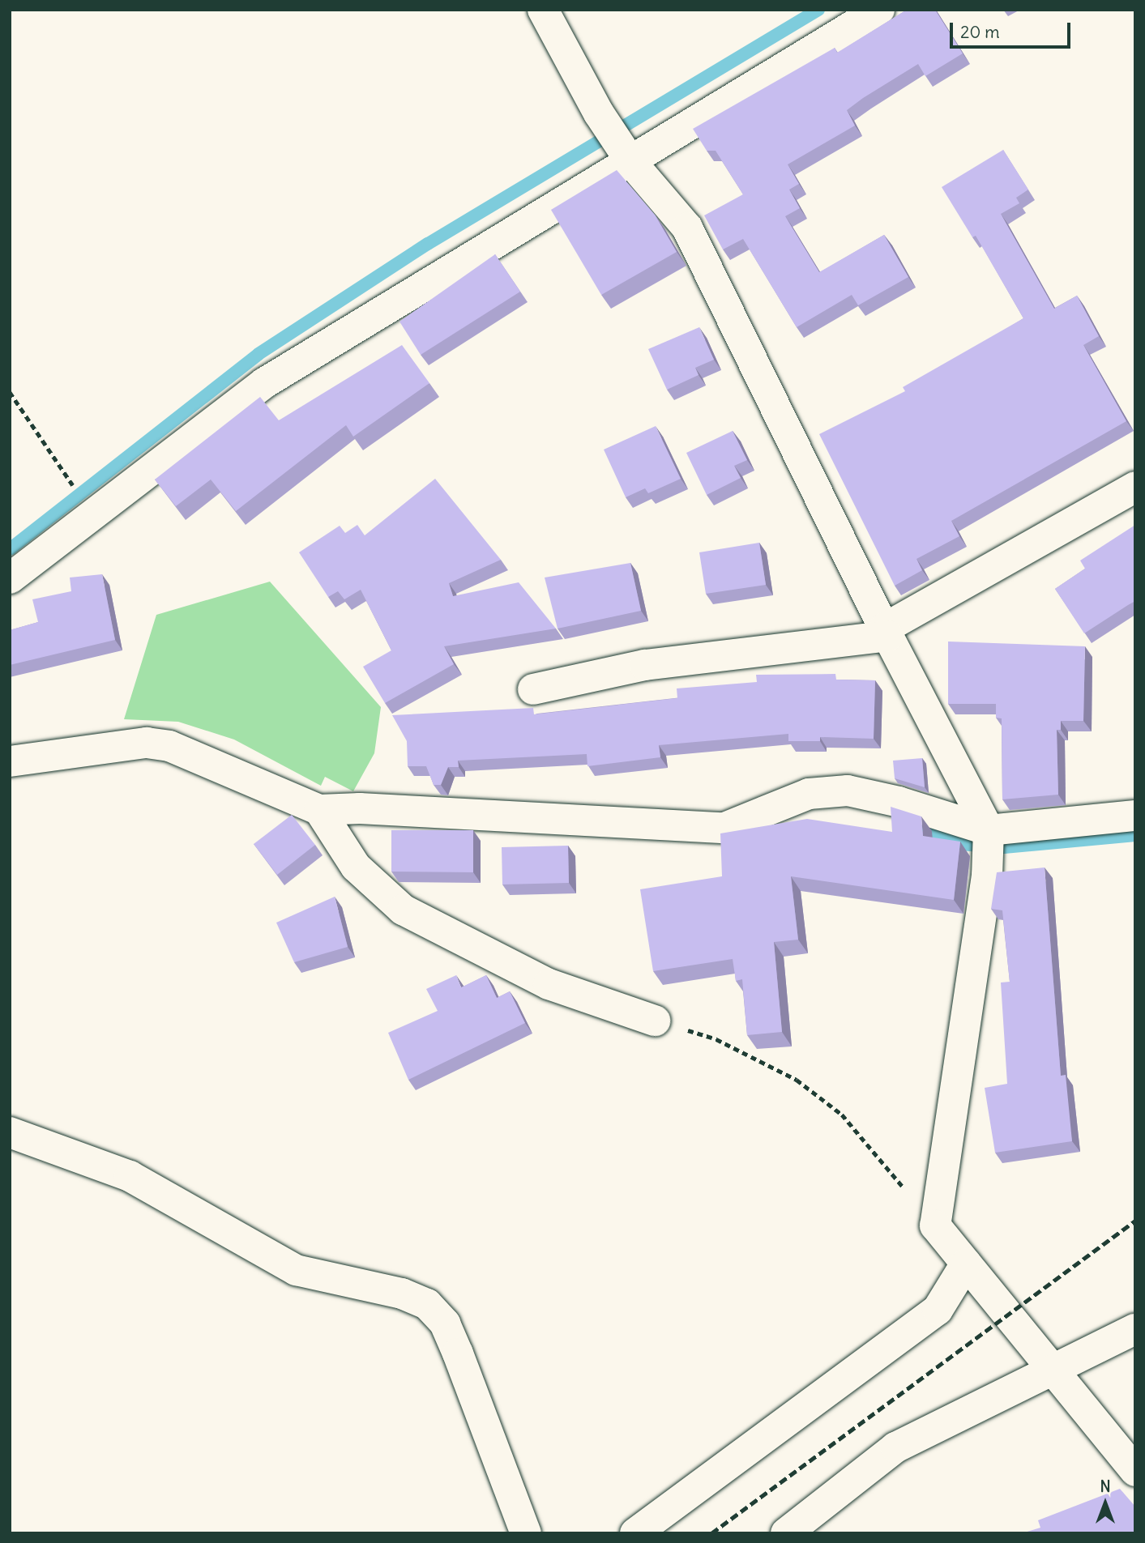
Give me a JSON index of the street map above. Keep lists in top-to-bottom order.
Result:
{
  "scale_bar": "20 m",
  "north": "top"
}
